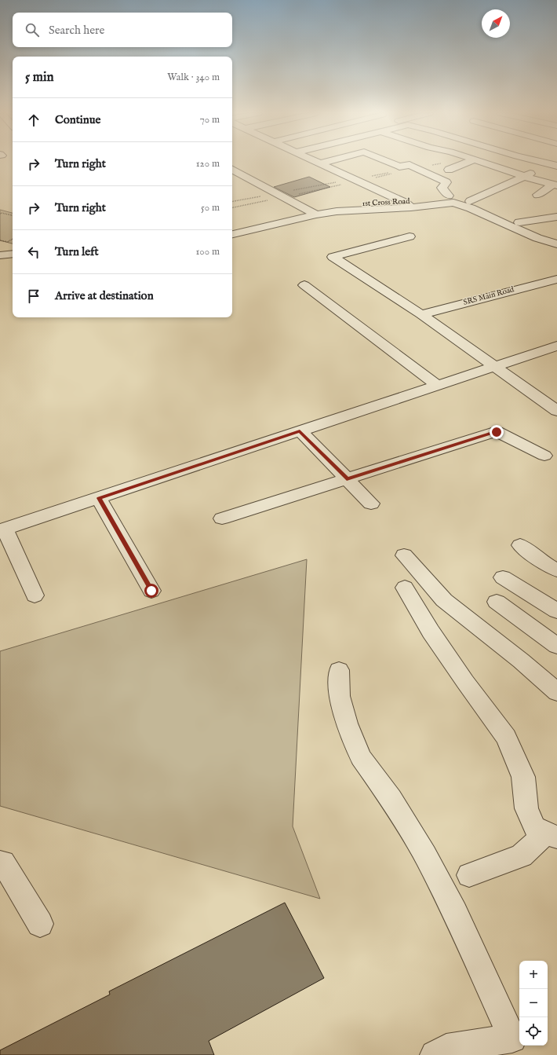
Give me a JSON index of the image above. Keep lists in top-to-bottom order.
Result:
{
  "streets": {
    "street": ["1st Cross Road", "SRS Main Road"]
  },
  "north": "top right",
  "page": {
    "search": "Search here",
    "heading": ["5 min", "Walk · 340 m"],
    "list": [
      ["Continue", "70 m"],
      ["Turn right", "120 m"],
      ["Turn right", "50 m"],
      ["Turn left", "100 m"],
      "Arrive at destination"
    ],
    "map_buttons": ["+", "−"]
  }
}
